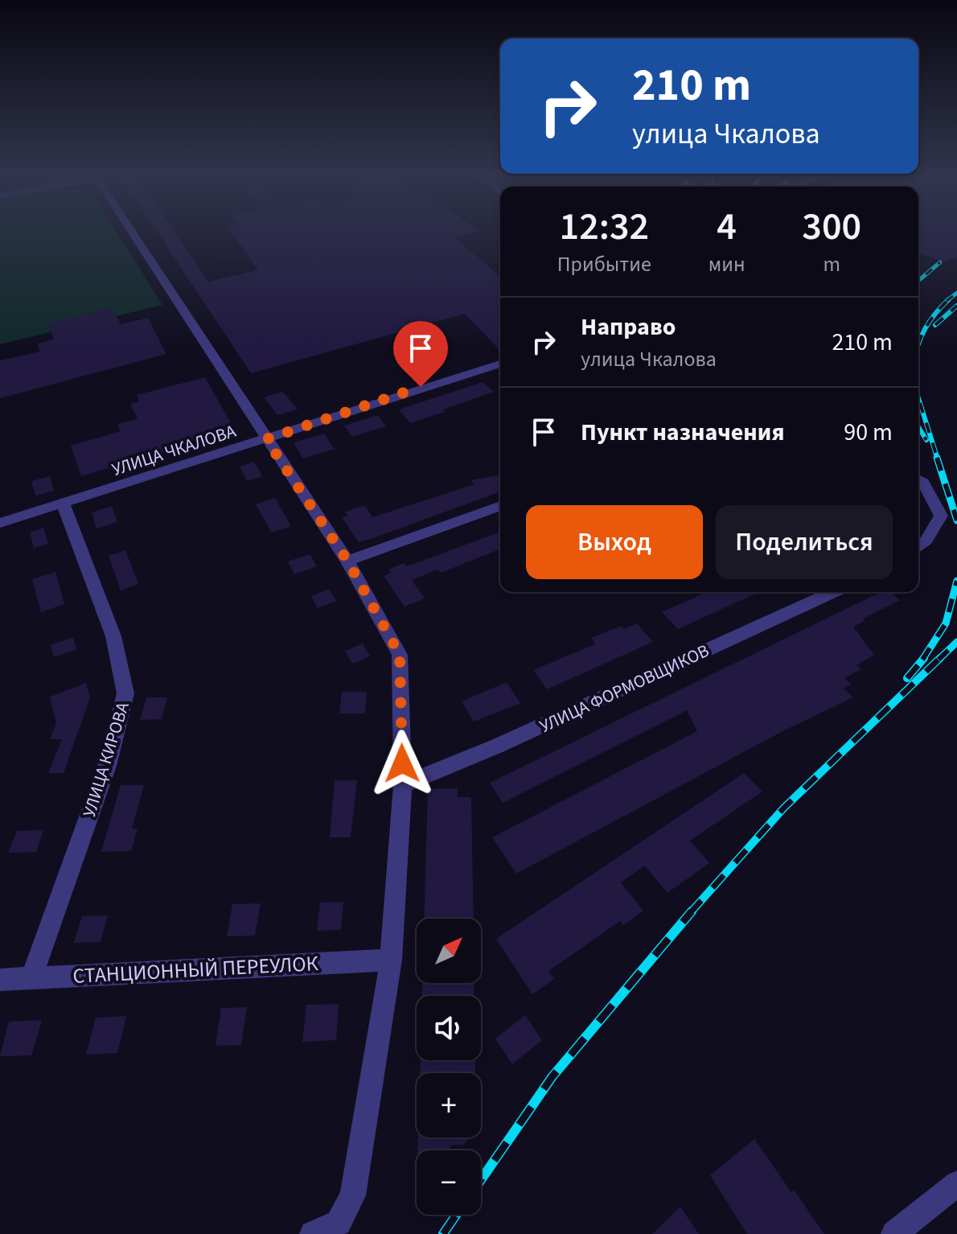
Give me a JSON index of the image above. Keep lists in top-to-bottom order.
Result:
{
  "streets": {
    "street": [
      "УЛИЦА ЧКАЛОВА",
      "УЛИЦА ФОРМОВЩИКОВ",
      "УЛИЦА КИРОВА",
      "СТАНЦИОННЫЙ ПЕРЕУЛОК"
    ]
  },
  "crossings": [
    ["УЛИЦА ЧКАЛОВА", "УЛИЦА КИРОВА"],
    ["УЛИЦА КИРОВА", "СТАНЦИОННЫЙ ПЕРЕУЛОК"]
  ],
  "north": "top right",
  "page": {
    "turn": ["210 m", "улица Чкалова"],
    "eta": [
      "12:32",
      "Прибытие",
      "4",
      "мин",
      "300",
      "m"
    ],
    "list": [
      {
        "name": "Направо",
        "note": "улица Чкалова",
        "value": "210 m"
      },
      {
        "name": "Пункт назначения",
        "value": "90 m"
      }
    ],
    "buttons": ["Выход", "Поделиться"],
    "map_buttons": ["+", "−"]
  }
}
